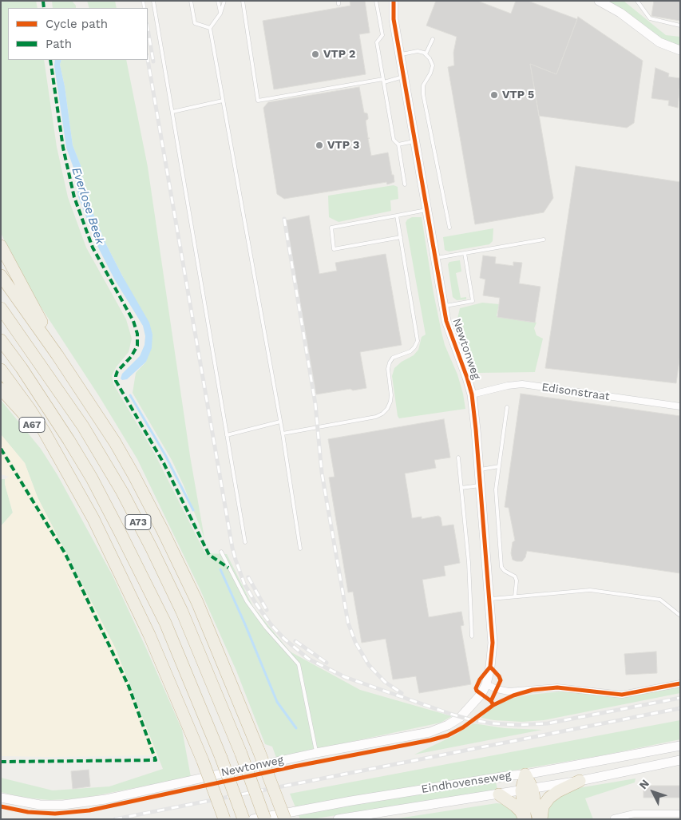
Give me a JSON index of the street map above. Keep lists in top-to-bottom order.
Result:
{
  "streets": {
    "highway": ["A67", "A73"],
    "street": ["Newtonweg", "Edisonstraat", "Eindhovenseweg"]
  },
  "crossings": [
    ["Newtonweg", "Edisonstraat"]
  ],
  "water": ["Everlose Beek"],
  "places": ["VTP 2", "VTP 5", "VTP 3"],
  "legend": ["Cycle path", "Path"],
  "north": "top left"
}
